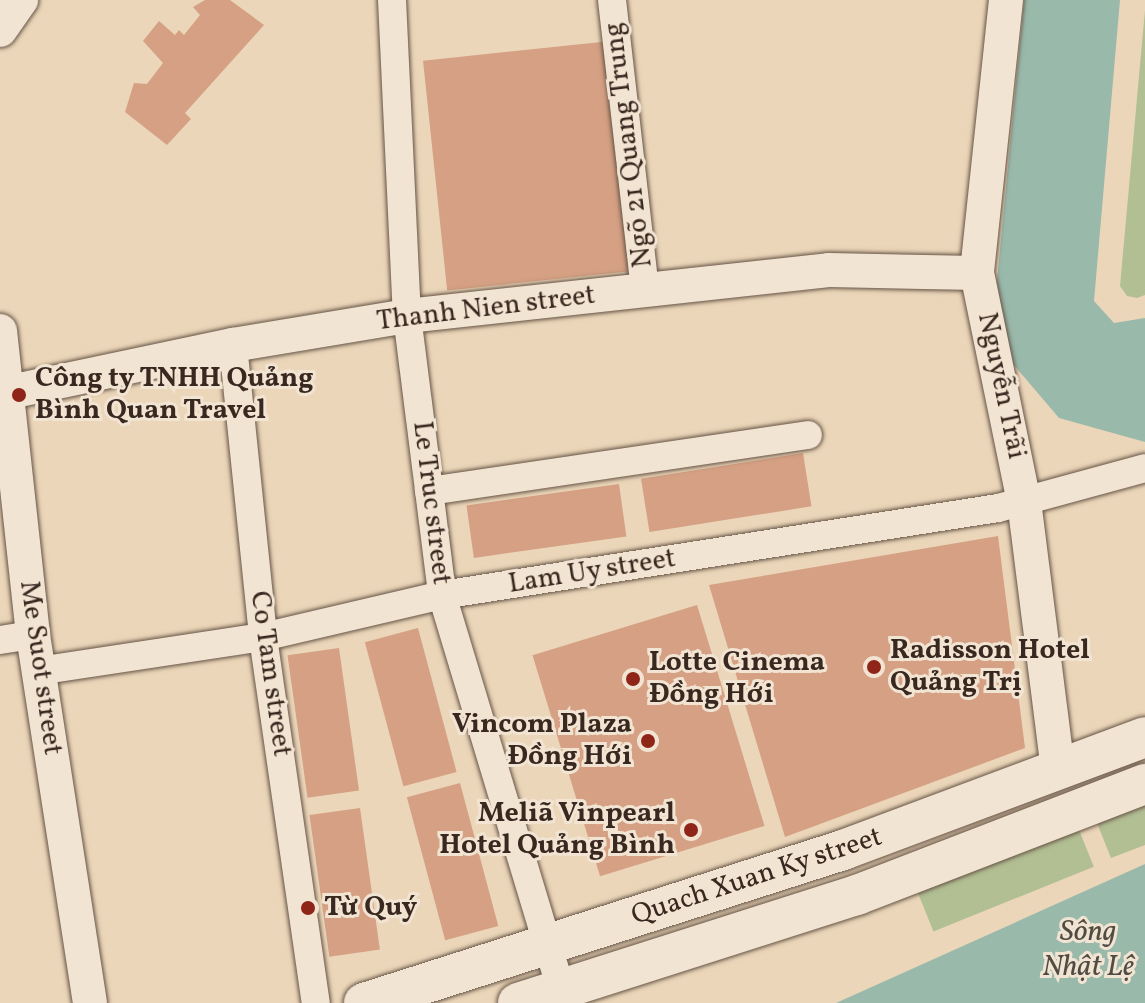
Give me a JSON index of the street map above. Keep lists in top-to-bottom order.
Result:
{
  "streets": {
    "main road": ["Quach Xuan Ky street"],
    "street": [
      "Ngõ 21 Quang Trung",
      "Thanh Nien street",
      "Nguyễn Trãi",
      "Le Truc street",
      "Lam Uy street",
      "Me Suot street",
      "Co Tam street"
    ]
  },
  "crossings": [
    ["Ngõ 21 Quang Trung", "Thanh Nien street"],
    ["Thanh Nien street", "Nguyễn Trãi"],
    ["Thanh Nien street", "Le Truc street"],
    ["Thanh Nien street", "Me Suot street"],
    ["Thanh Nien street", "Co Tam street"],
    ["Nguyễn Trãi", "Lam Uy street"],
    ["Nguyễn Trãi", "Quach Xuan Ky street"],
    ["Le Truc street", "Lam Uy street"],
    ["Le Truc street", "Quach Xuan Ky street"],
    ["Lam Uy street", "Me Suot street"],
    ["Lam Uy street", "Co Tam street"]
  ],
  "water": ["Sông Nhật Lệ"],
  "places": [
    "Công ty TNHH Quảng Bình Quan Travel",
    "Radisson Hotel Quảng Trị",
    "Lotte Cinema Đồng Hới",
    "Vincom Plaza Đồng Hới",
    "Meliã Vinpearl Hotel Quảng Bình",
    "Từ Quý"
  ]
}
